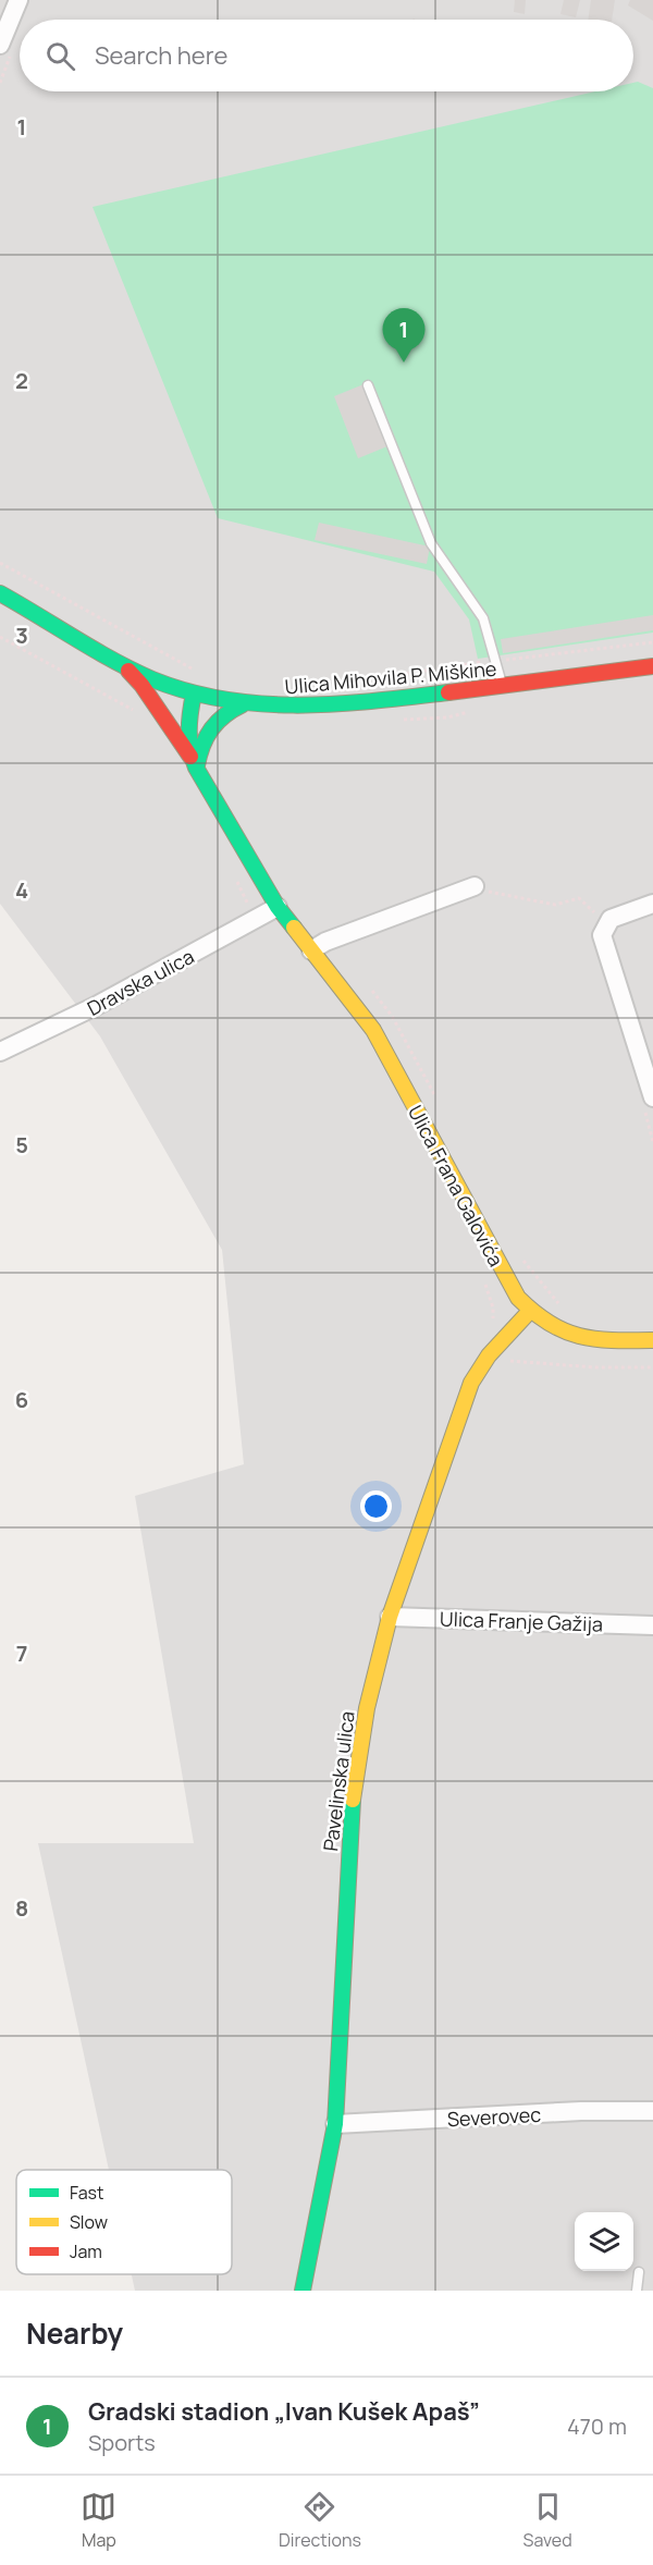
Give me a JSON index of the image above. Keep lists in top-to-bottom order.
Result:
{
  "streets": {
    "street": [
      "Ulica Mihovila P. Miškine",
      "Dravska ulica",
      "Ulica Frana Galovića",
      "Ulica Franje Gažija",
      "Pavelinska ulica",
      "Severovec"
    ]
  },
  "crossings": [
    ["Ulica Mihovila P. Miškine", "Ulica Frana Galovića"],
    ["Dravska ulica", "Ulica Frana Galovića"],
    ["Ulica Frana Galovića", "Pavelinska ulica"],
    ["Ulica Franje Gažija", "Pavelinska ulica"],
    ["Pavelinska ulica", "Severovec"]
  ],
  "legend": ["Fast", "Slow", "Jam"],
  "page": {
    "search": "Search here",
    "pins": "1",
    "heading": "Nearby",
    "list": [
      {
        "mark": "1",
        "name": "Gradski stadion „Ivan Kušek Apaš”",
        "note": "Sports",
        "value": "470 m"
      }
    ],
    "nav": ["Map", "Directions", "Saved"]
  },
  "grid": {
    "rows": [
      "1",
      "2",
      "3",
      "4",
      "5",
      "6",
      "7",
      "8"
    ]
  }
}
